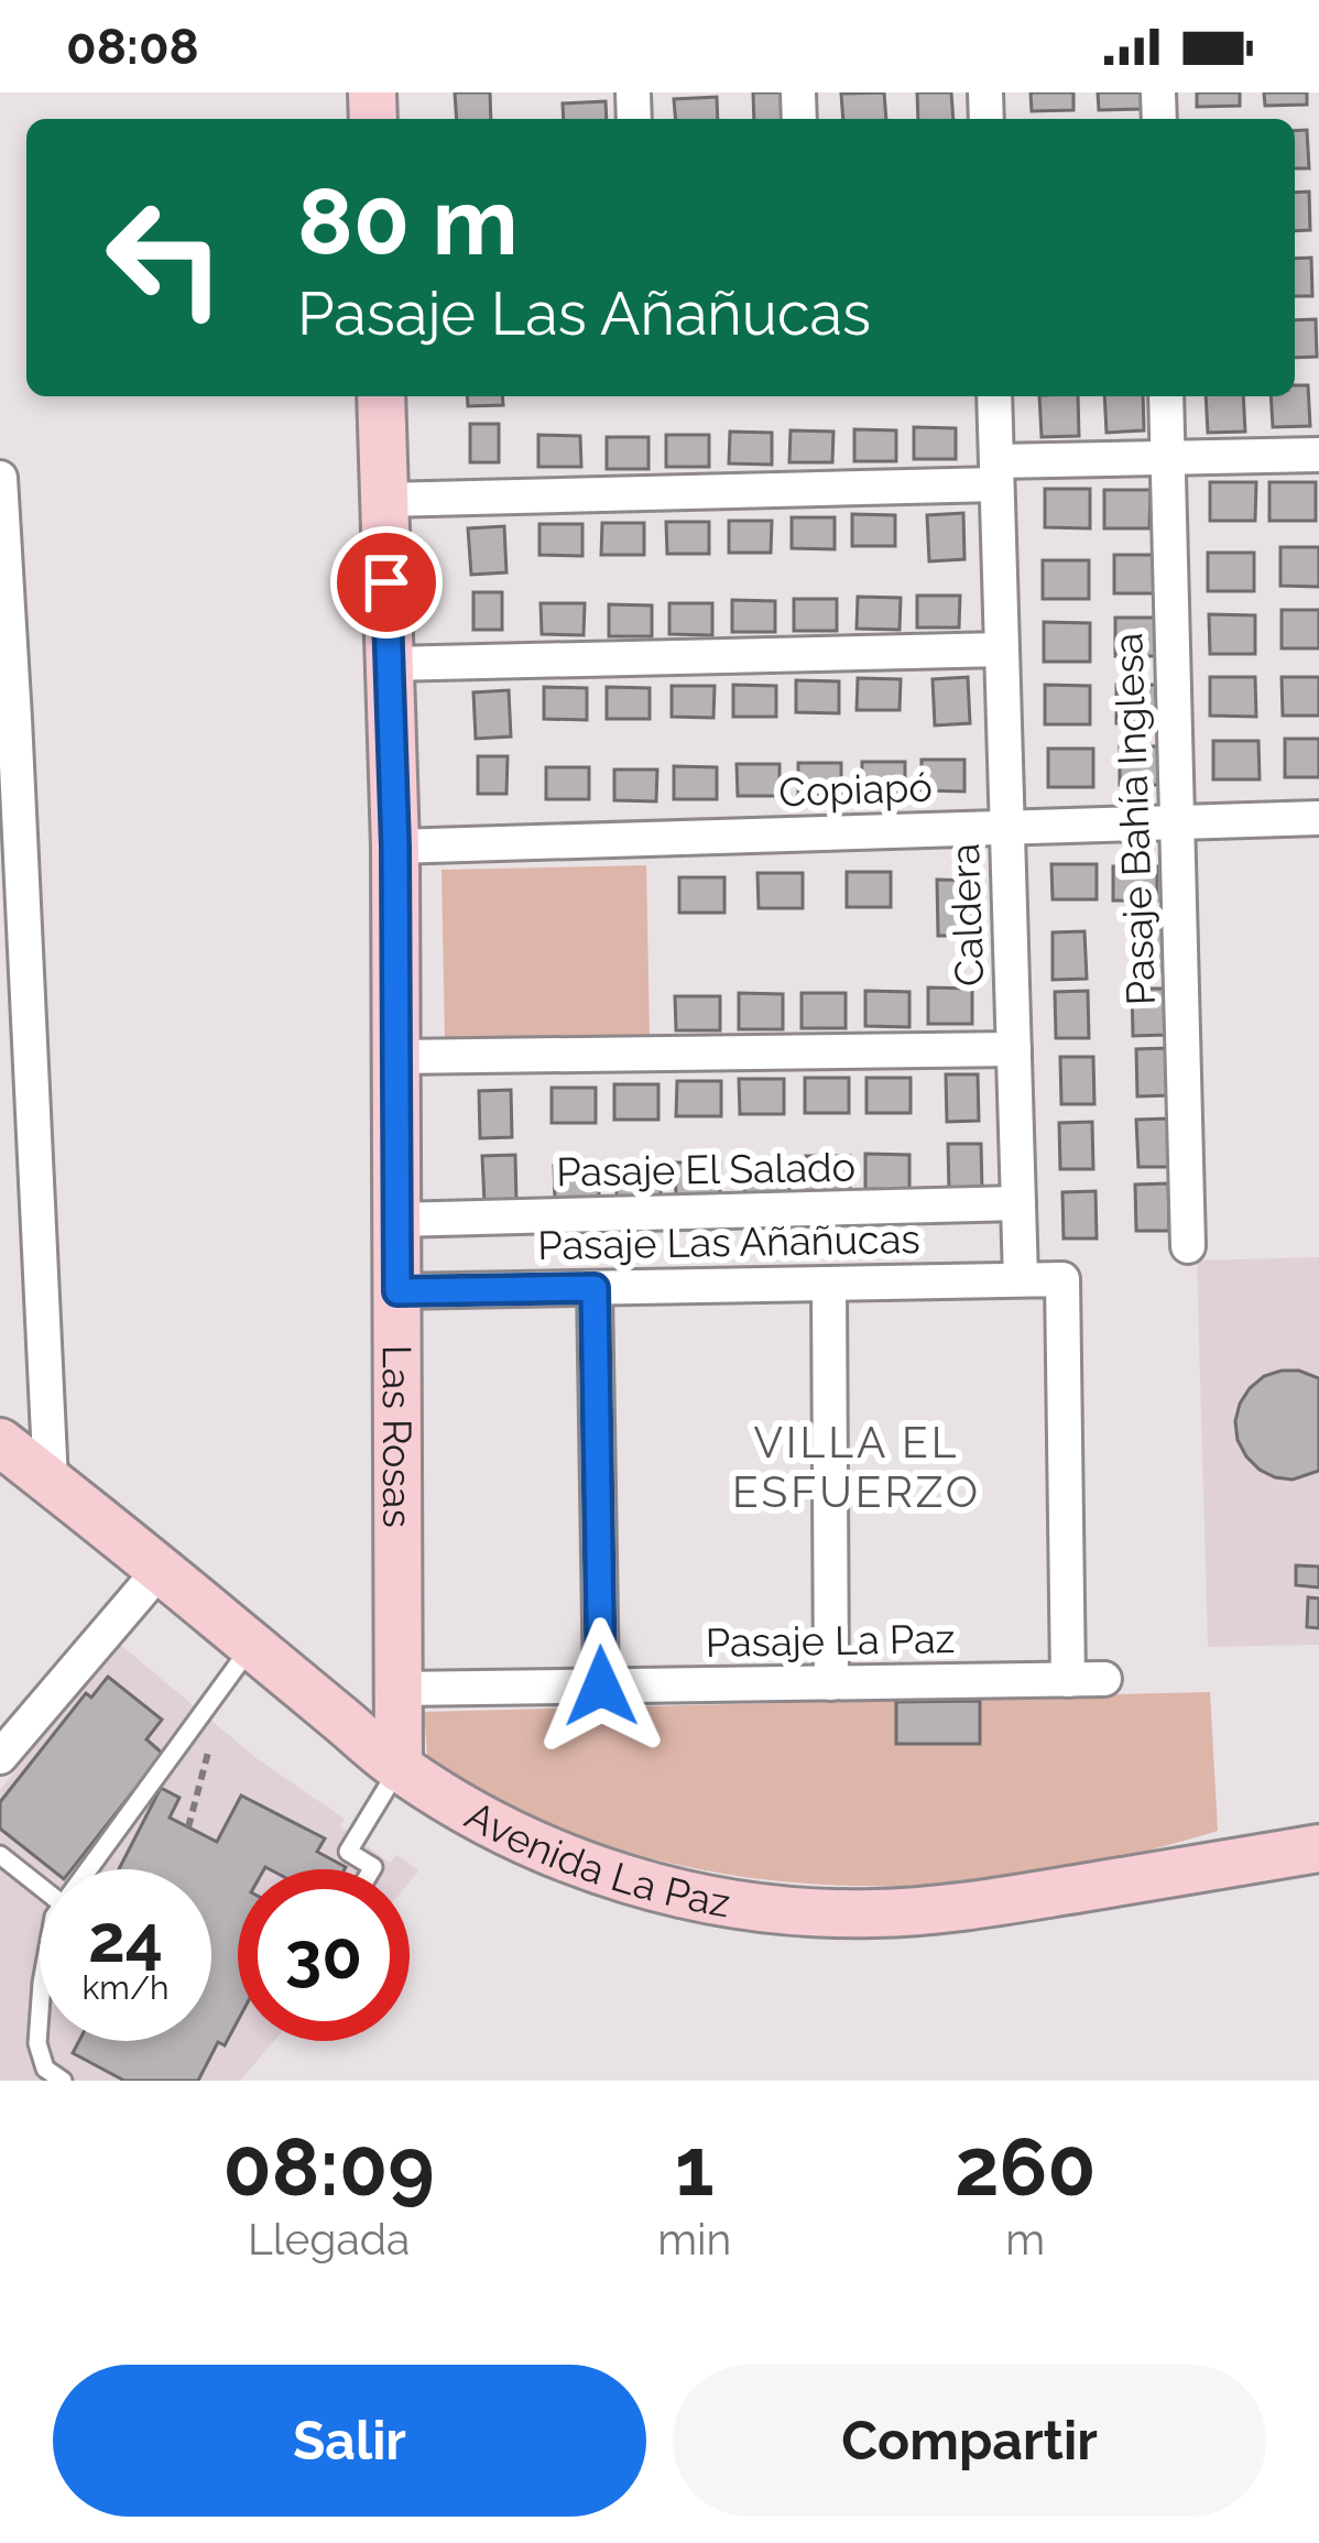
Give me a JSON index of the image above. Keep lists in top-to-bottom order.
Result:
{
  "streets": {
    "main road": ["Las Rosas", "Avenida La Paz"],
    "street": [
      "Copiapó",
      "Pasaje Bahía Inglesa",
      "Caldera",
      "Pasaje El Salado",
      "Pasaje Las Añañucas",
      "Pasaje La Paz"
    ]
  },
  "crossings": [
    ["Copiapó", "Pasaje Bahía Inglesa"],
    ["Copiapó", "Caldera"],
    ["Copiapó", "Las Rosas"],
    ["Caldera", "Pasaje El Salado"],
    ["Caldera", "Pasaje Las Añañucas"],
    ["Pasaje El Salado", "Las Rosas"],
    ["Pasaje Las Añañucas", "Las Rosas"],
    ["Pasaje Las Añañucas", "Pasaje La Paz"],
    ["Las Rosas", "Pasaje La Paz"],
    ["Las Rosas", "Avenida La Paz"]
  ],
  "districts": ["VILLA EL ESFUERZO"],
  "page": {
    "status": "08:08",
    "turn": ["80 m", "Pasaje Las Añañucas"],
    "speed": "24 km/h",
    "limit": "30",
    "eta": [
      "08:09",
      "Llegada",
      "1",
      "min",
      "260",
      "m"
    ],
    "buttons": ["Salir", "Compartir"]
  }
}
